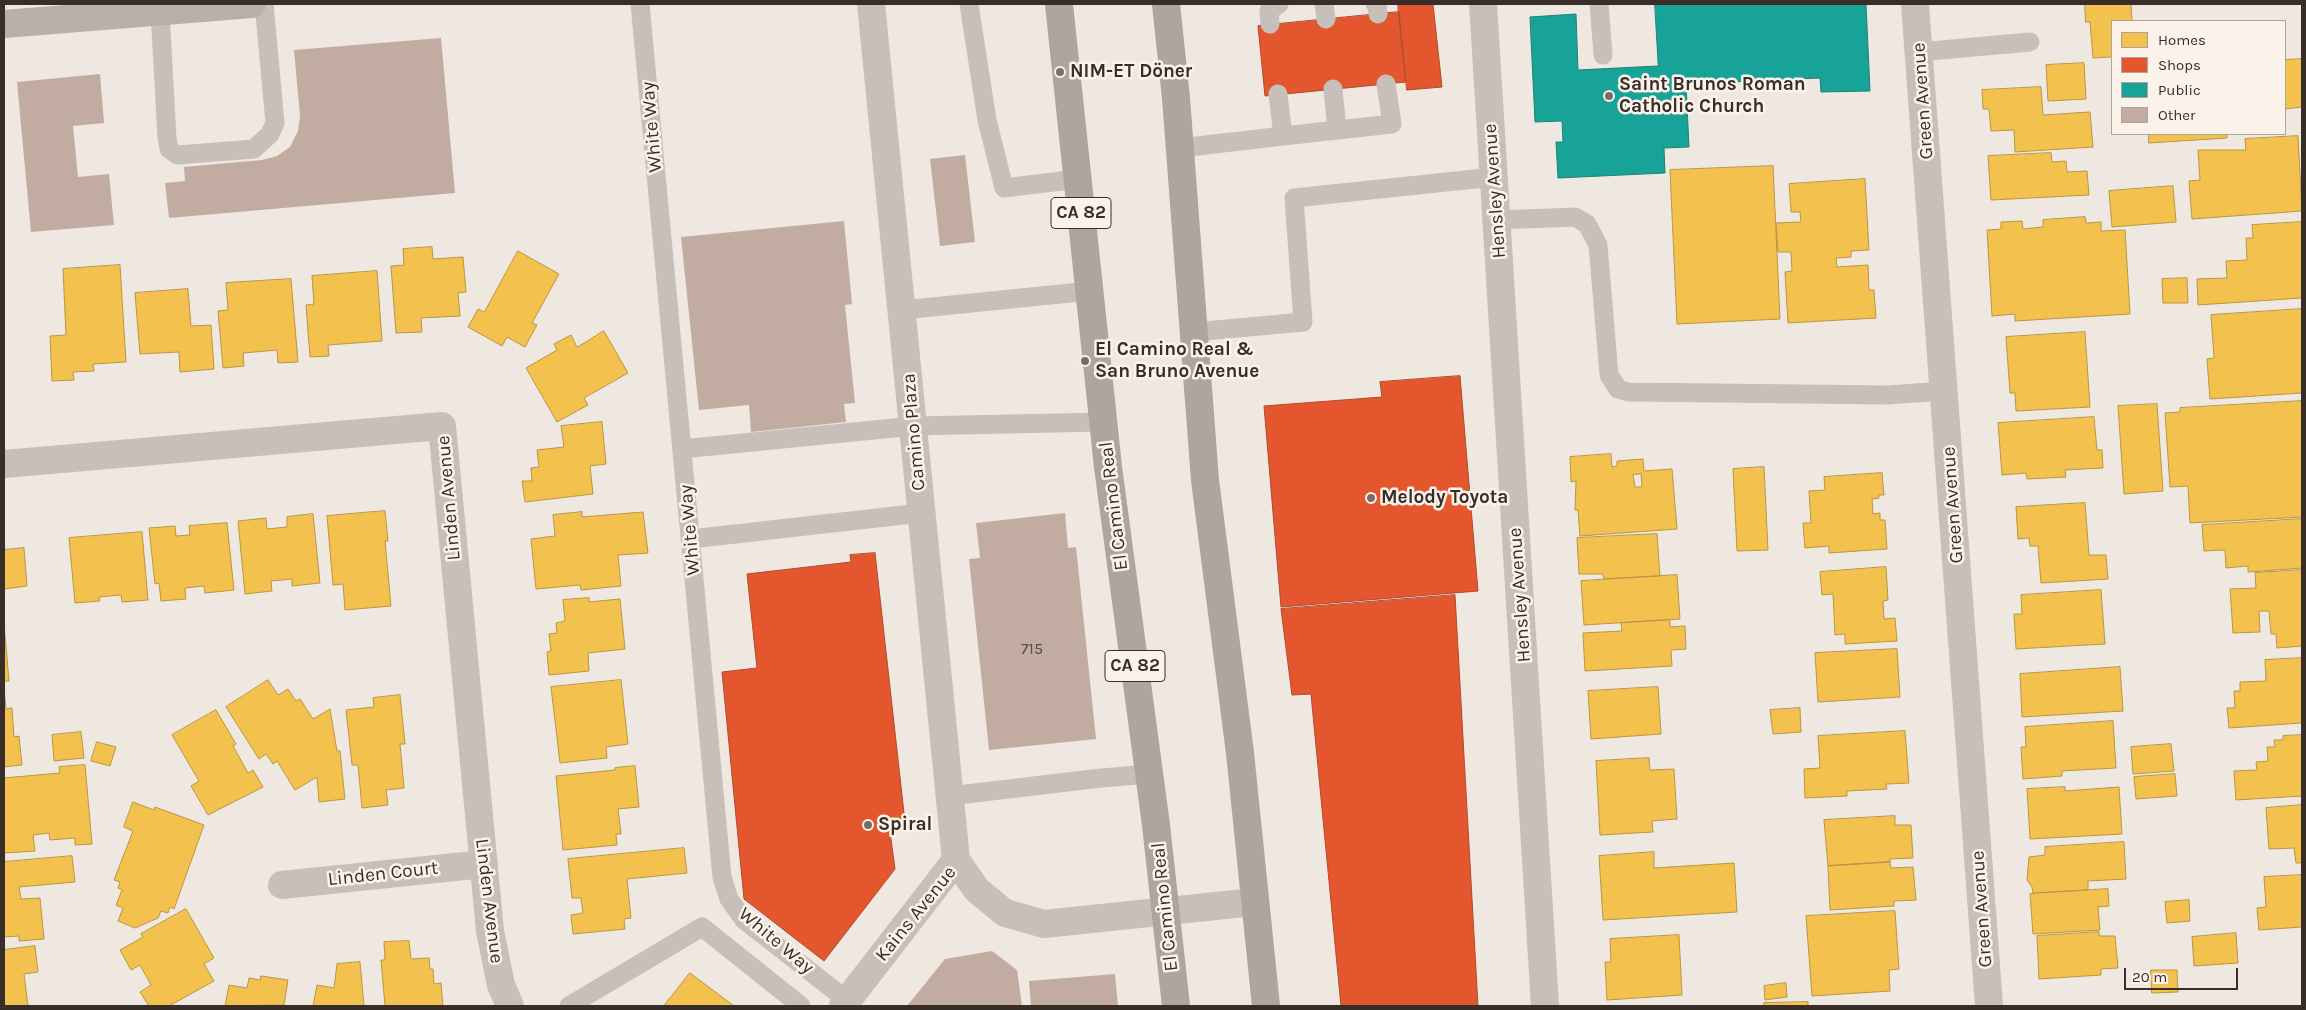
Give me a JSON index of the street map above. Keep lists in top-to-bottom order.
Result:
{
  "streets": {
    "main road": ["CA 82", "El Camino Real"],
    "street": [
      "Green Avenue",
      "Hensley Avenue",
      "Camino Plaza",
      "Linden Avenue",
      "Linden Court",
      "Kains Avenue"
    ],
    "lane": ["White Way"]
  },
  "crossings": [
    ["White Way", "Kains Avenue"],
    ["Camino Plaza", "Kains Avenue"],
    ["Linden Avenue", "Linden Court"],
    ["El Camino Real", "Kains Avenue"]
  ],
  "places": [
    "NIM-ET Döner",
    "Saint Brunos Roman Catholic Church",
    "El Camino Real & San Bruno Avenue",
    "Melody Toyota",
    "Spiral"
  ],
  "house_numbers": ["715"],
  "legend": [
    "Homes",
    "Shops",
    "Public",
    "Other"
  ],
  "scale_bar": "20 m"
}
